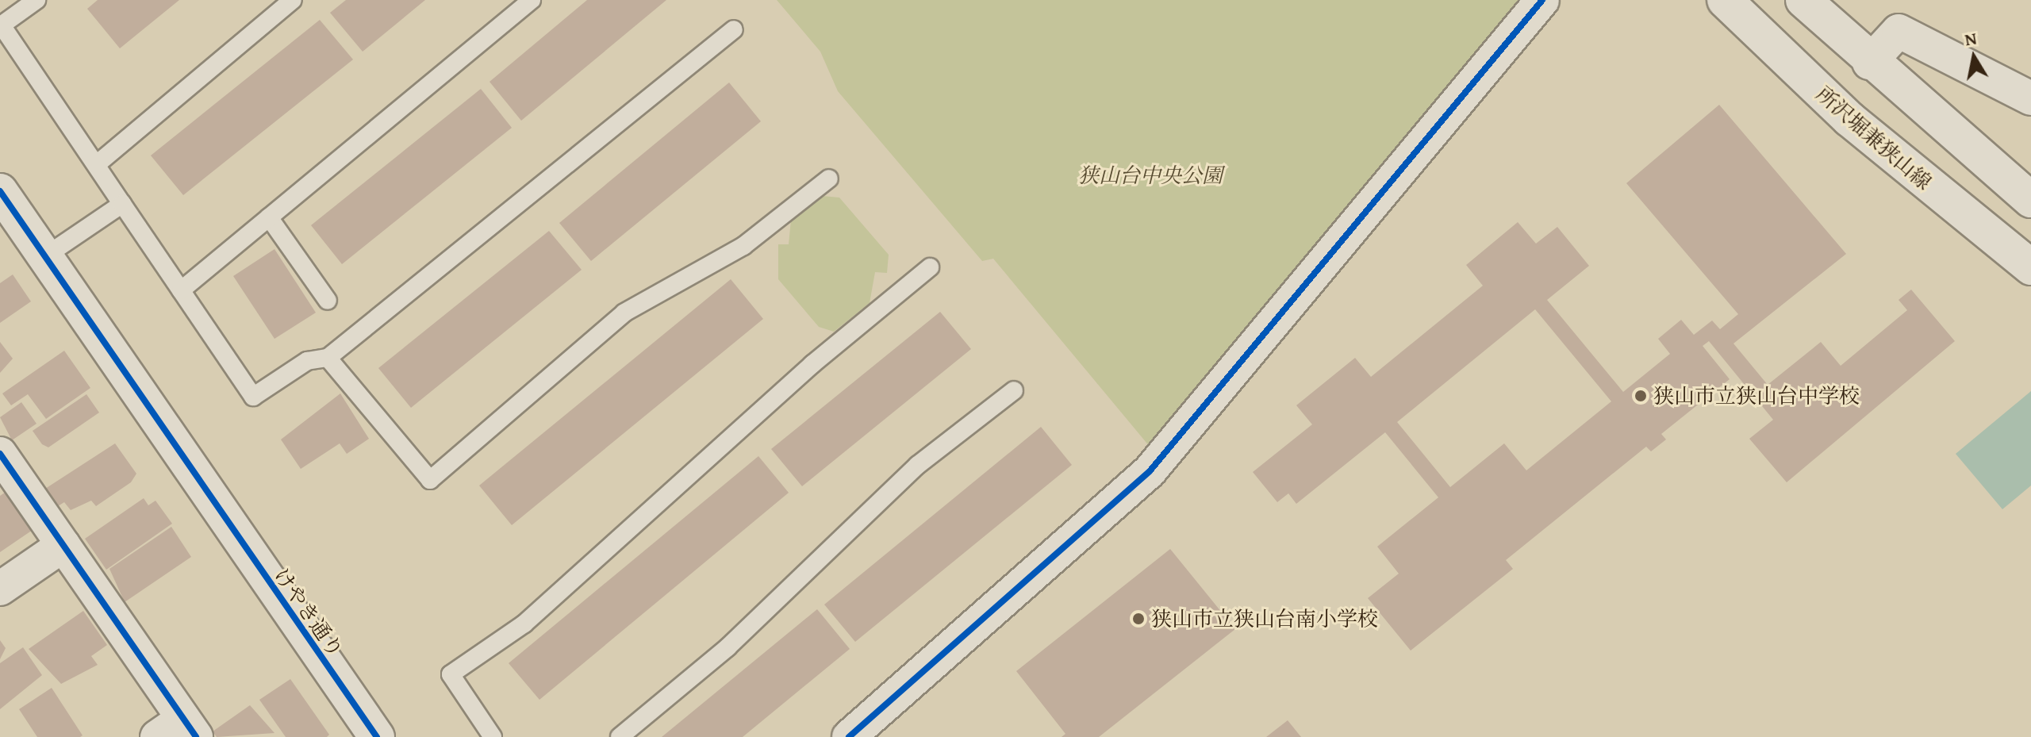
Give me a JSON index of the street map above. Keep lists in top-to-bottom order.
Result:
{
  "streets": {
    "main road": ["所沢堀兼狭山線", "けやき通り"]
  },
  "parks": ["狭山台中央公園"],
  "places": ["狭山市立狭山台中学校", "狭山市立狭山台南小学校"],
  "north": "top"
}
